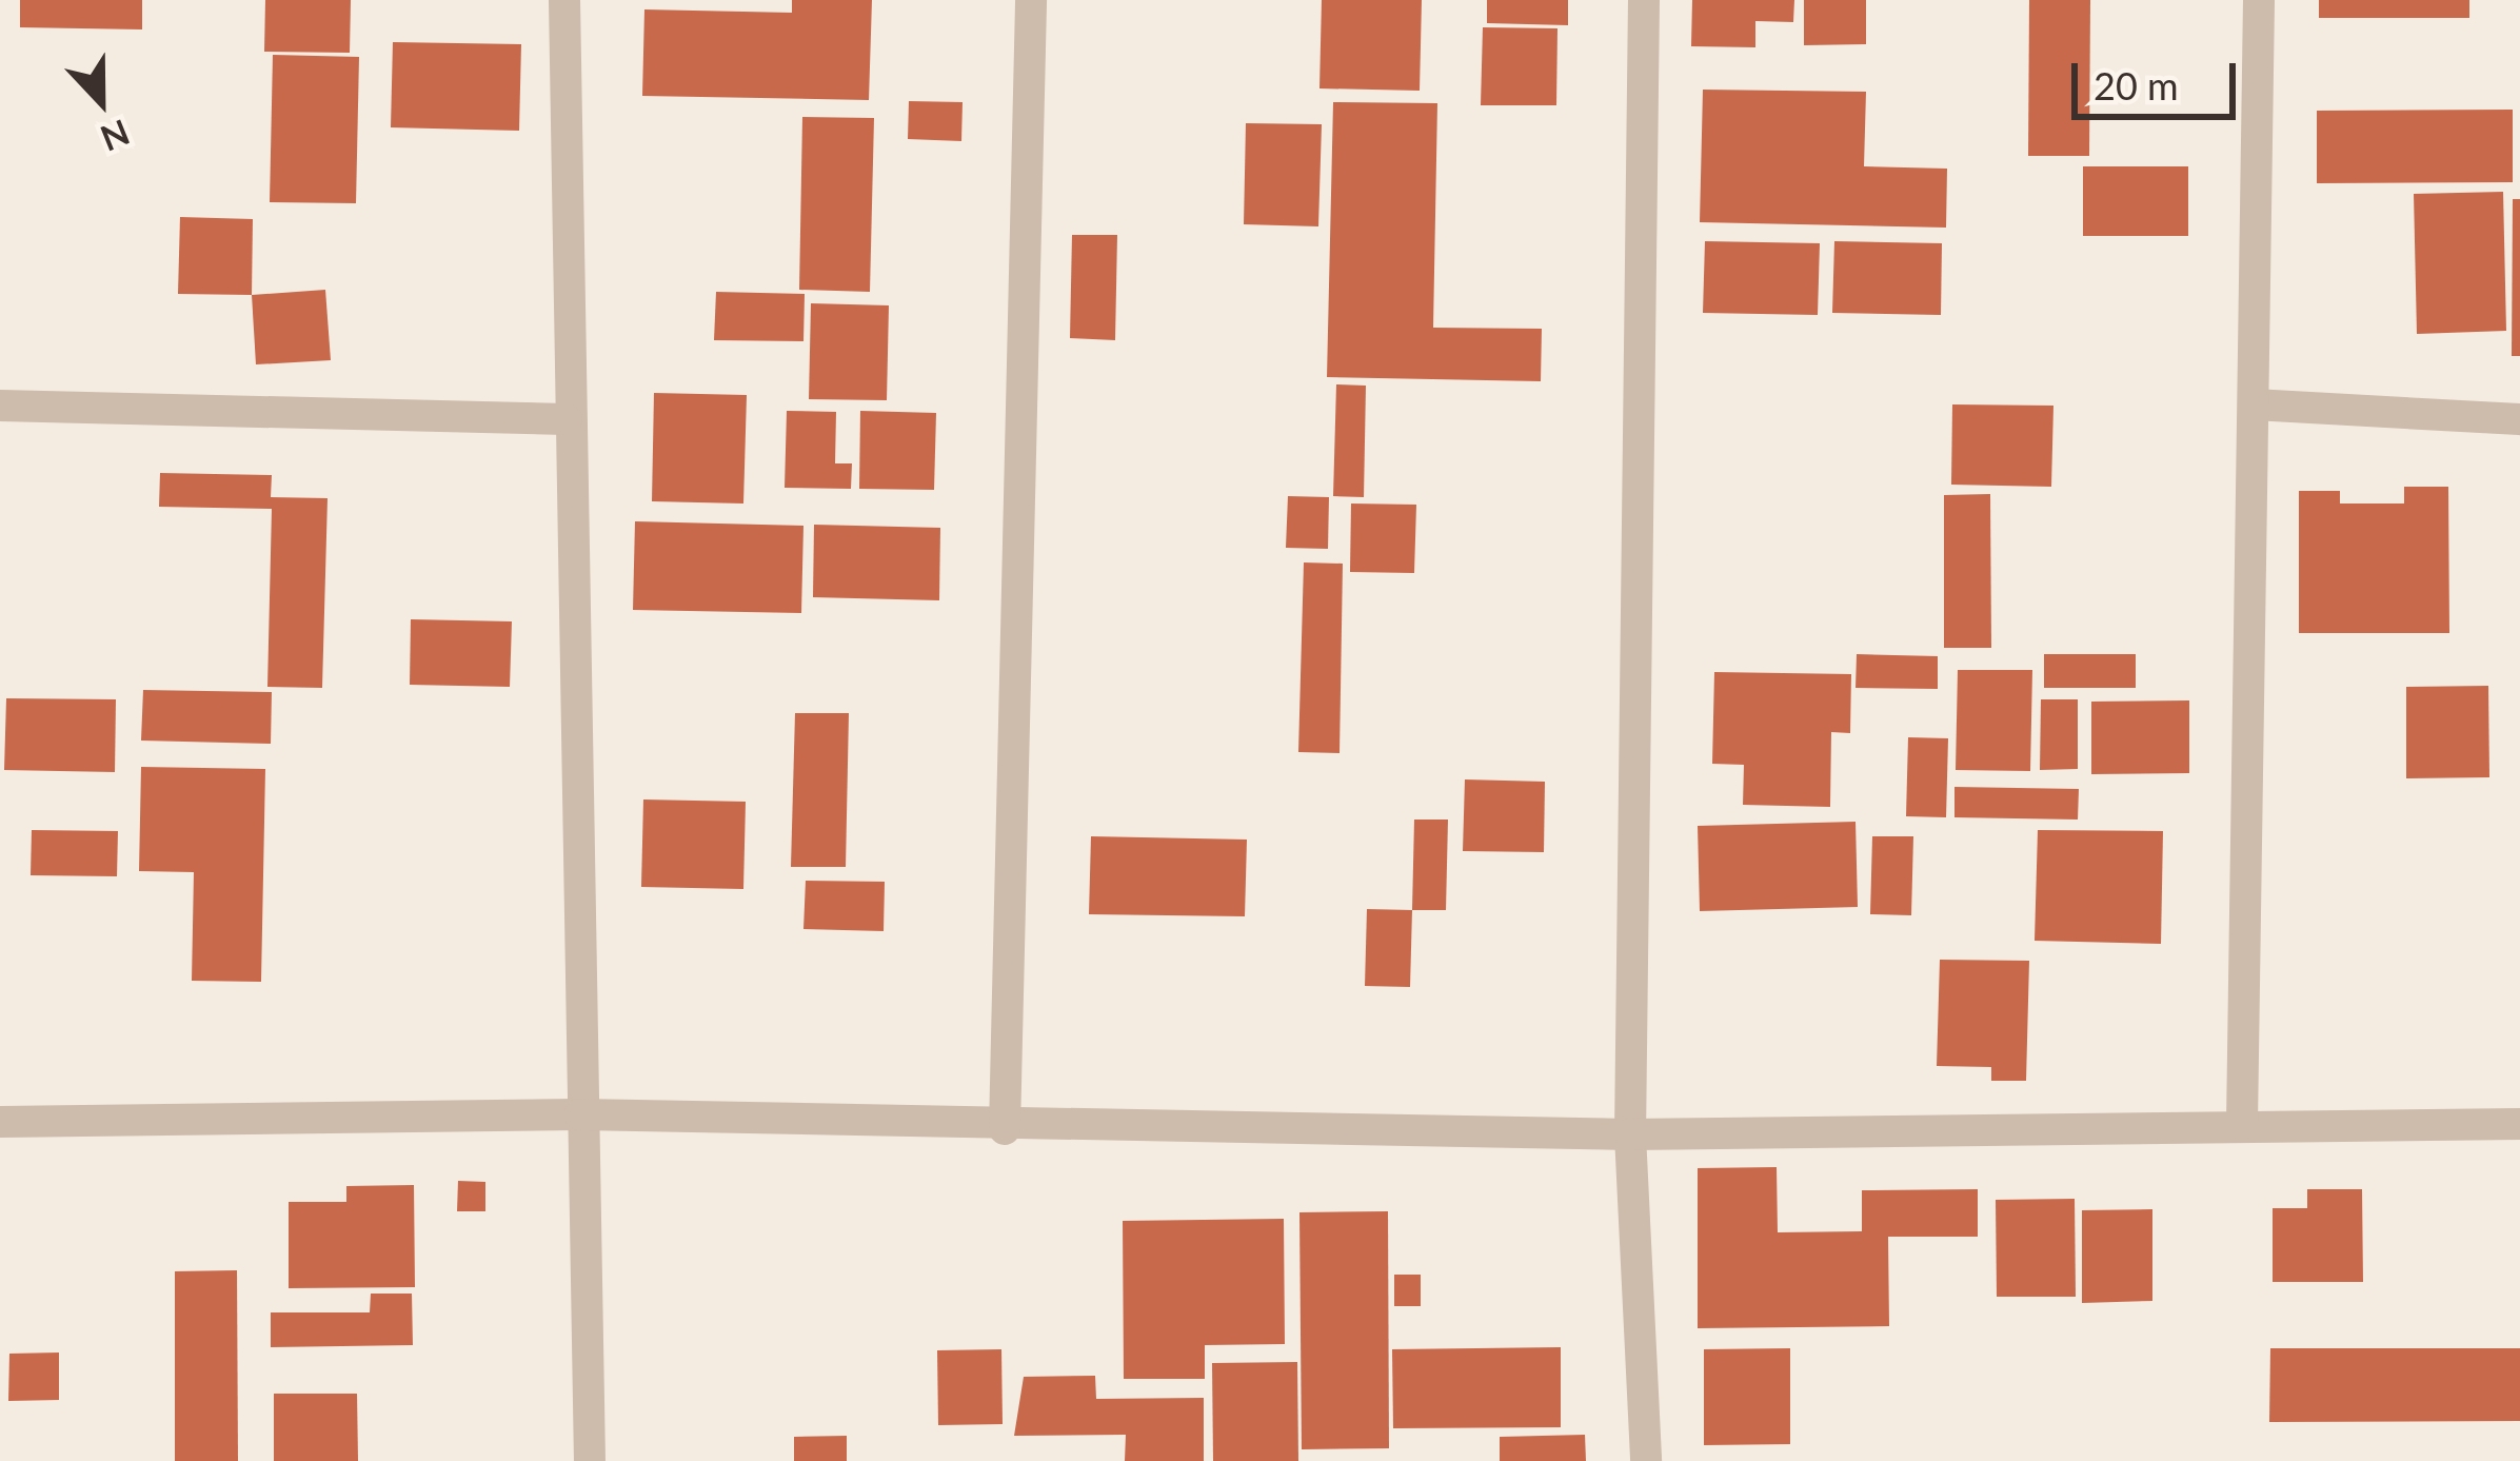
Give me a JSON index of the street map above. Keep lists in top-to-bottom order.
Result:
{
  "scale_bar": "20 m",
  "north": "bottom"
}
